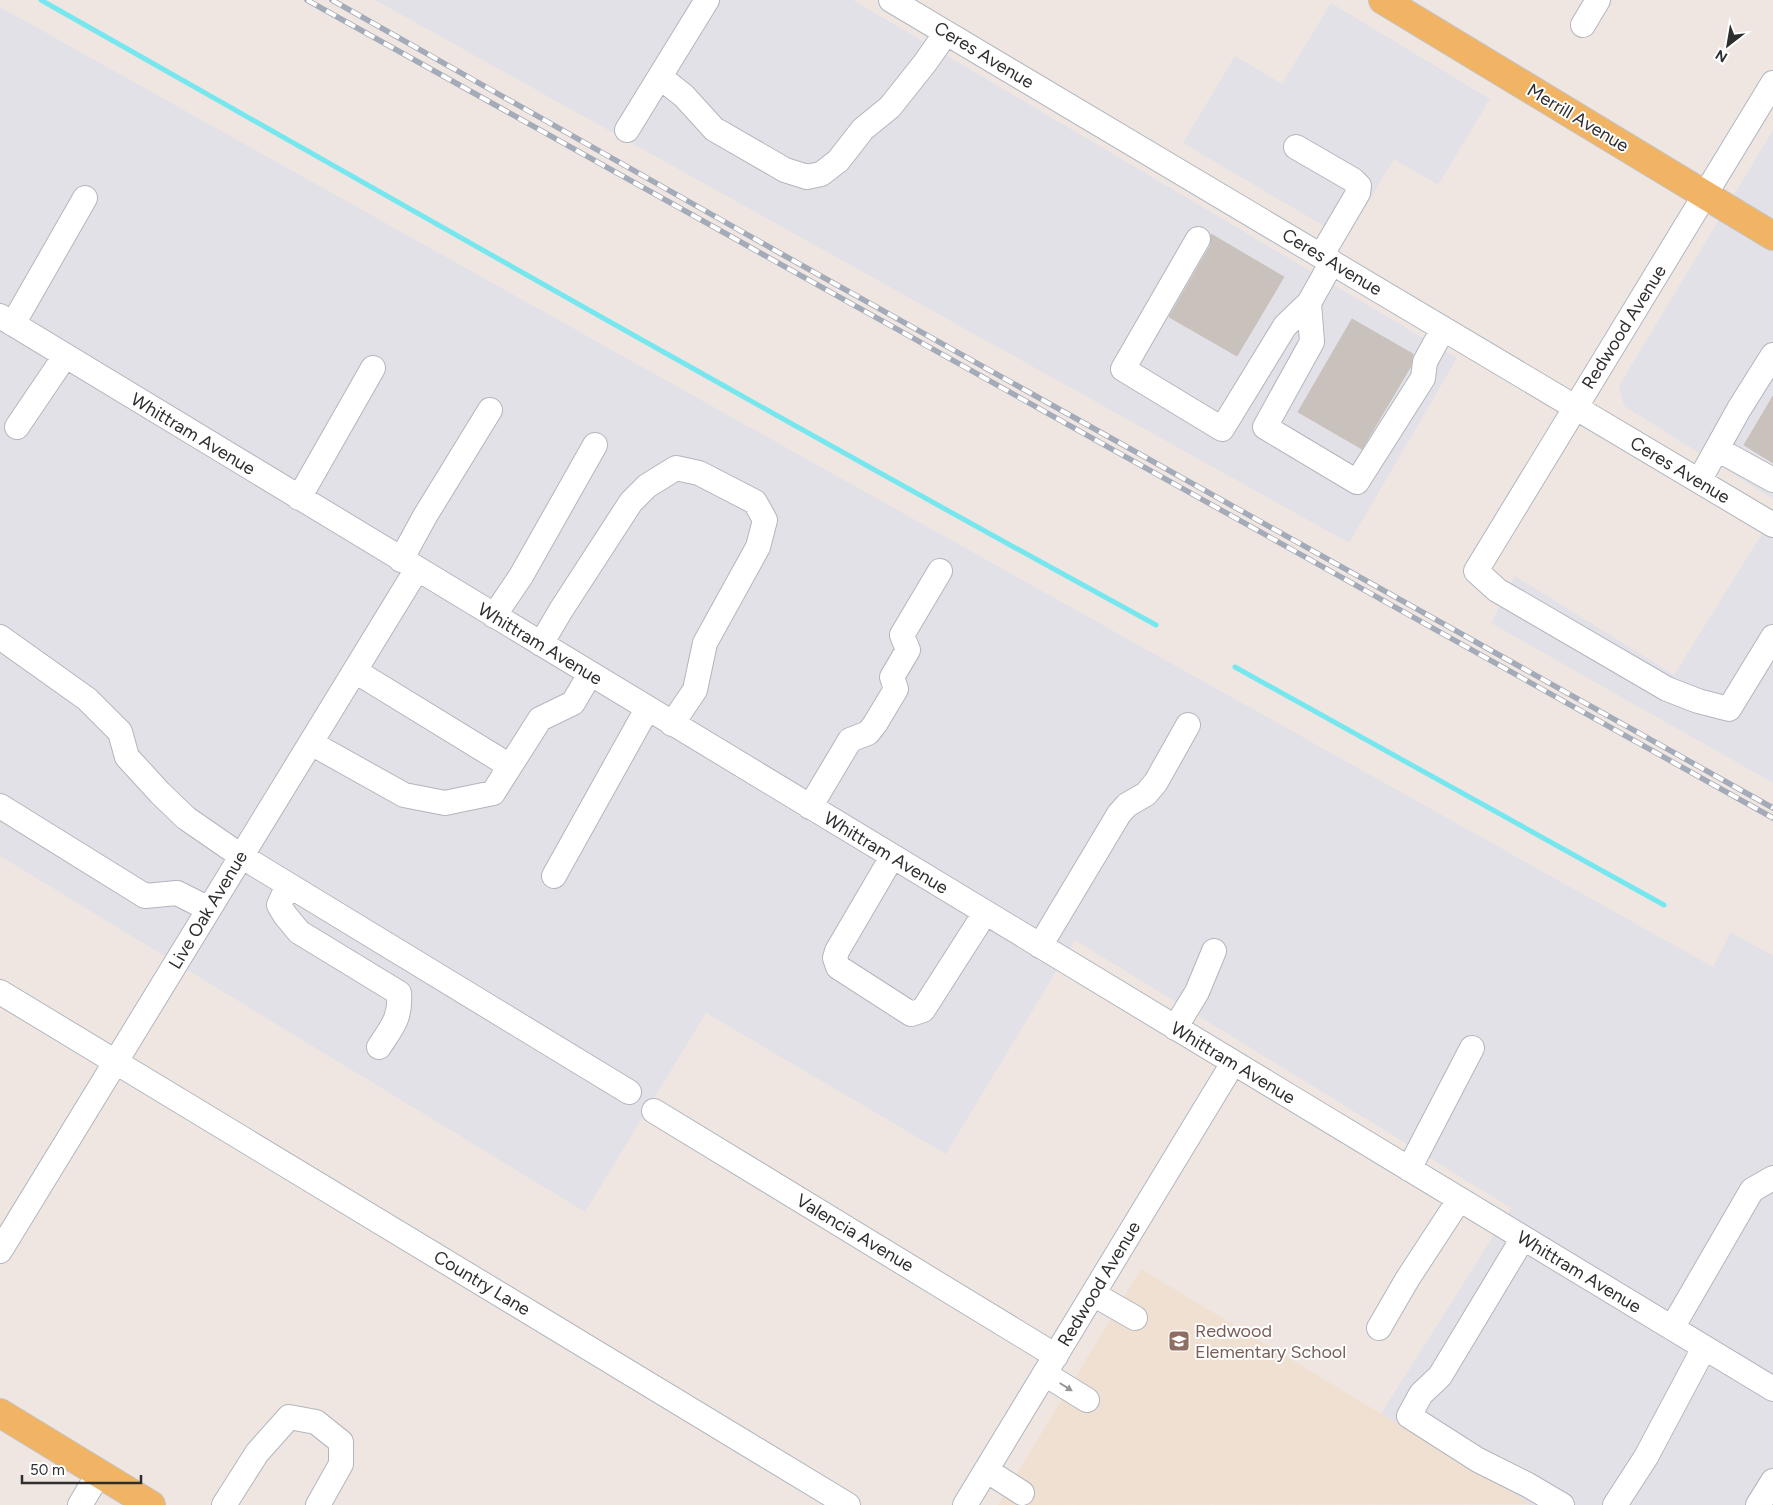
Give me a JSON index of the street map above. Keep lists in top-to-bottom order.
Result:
{
  "streets": {
    "main road": ["Merrill Avenue"],
    "street": [
      "Ceres Avenue",
      "Redwood Avenue",
      "Whittram Avenue",
      "Live Oak Avenue",
      "Valencia Avenue",
      "Country Lane"
    ]
  },
  "crossings": [
    ["Ceres Avenue", "Redwood Avenue"],
    ["Merrill Avenue", "Redwood Avenue"],
    ["Redwood Avenue", "Whittram Avenue"],
    ["Redwood Avenue", "Valencia Avenue"],
    ["Whittram Avenue", "Live Oak Avenue"],
    ["Live Oak Avenue", "Country Lane"]
  ],
  "places": {
    "school or university": ["Redwood Elementary School"]
  },
  "scale_bar": "50 m",
  "north": "bottom left"
}
